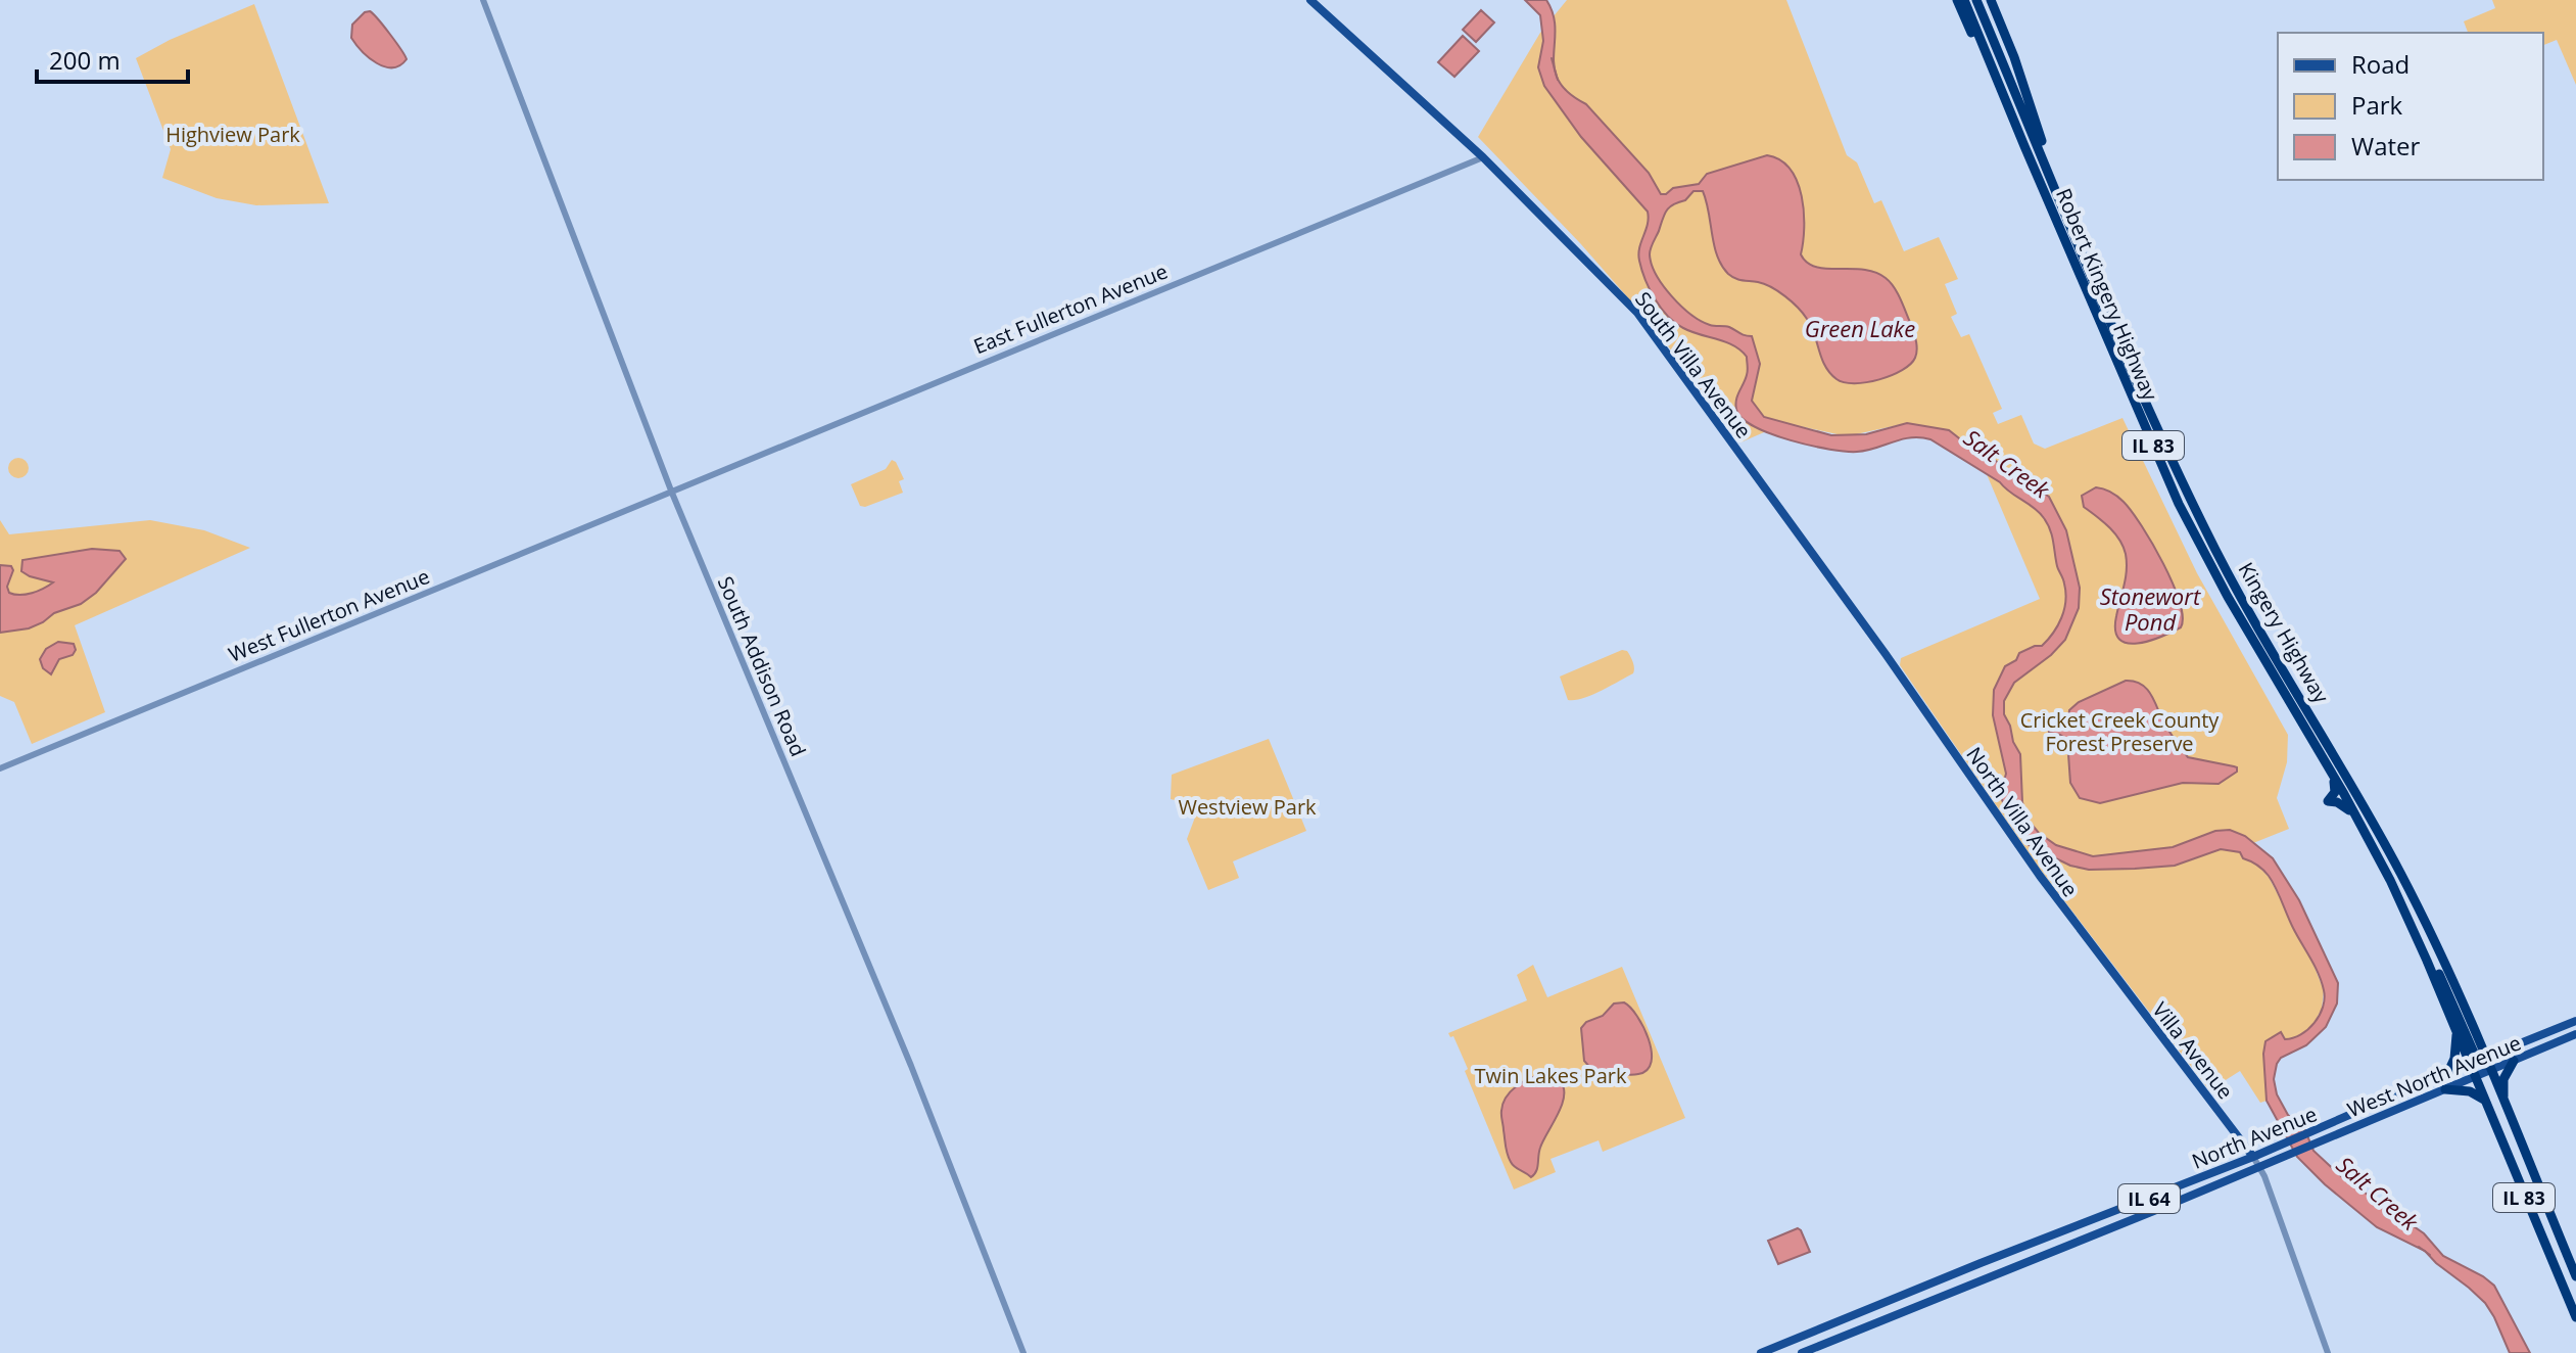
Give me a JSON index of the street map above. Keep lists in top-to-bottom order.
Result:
{
  "streets": {
    "highway": ["Robert Kingery Highway", "IL 83", "Kingery Highway"],
    "main road": [
      "South Villa Avenue",
      "North Villa Avenue",
      "Villa Avenue",
      "West North Avenue",
      "North Avenue",
      "IL 64"
    ],
    "street": ["East Fullerton Avenue", "West Fullerton Avenue", "South Addison Road"]
  },
  "crossings": [
    ["Robert Kingery Highway", "IL 83"],
    ["East Fullerton Avenue", "South Villa Avenue"],
    ["East Fullerton Avenue", "West Fullerton Avenue"],
    ["East Fullerton Avenue", "South Addison Road"],
    ["South Villa Avenue", "North Villa Avenue"],
    ["IL 83", "West North Avenue"],
    ["IL 83", "North Avenue"],
    ["West Fullerton Avenue", "South Addison Road"],
    ["Kingery Highway", "West North Avenue"],
    ["Kingery Highway", "North Avenue"],
    ["North Villa Avenue", "Villa Avenue"],
    ["Villa Avenue", "North Avenue"],
    ["West North Avenue", "North Avenue"]
  ],
  "water": ["Green Lake", "Salt Creek", "Stonewort Pond"],
  "parks": [
    "Highview Park",
    "Cricket Creek County Forest Preserve",
    "Westview Park",
    "Twin Lakes Park"
  ],
  "legend": ["Road", "Park", "Water"],
  "scale_bar": "200 m"
}
